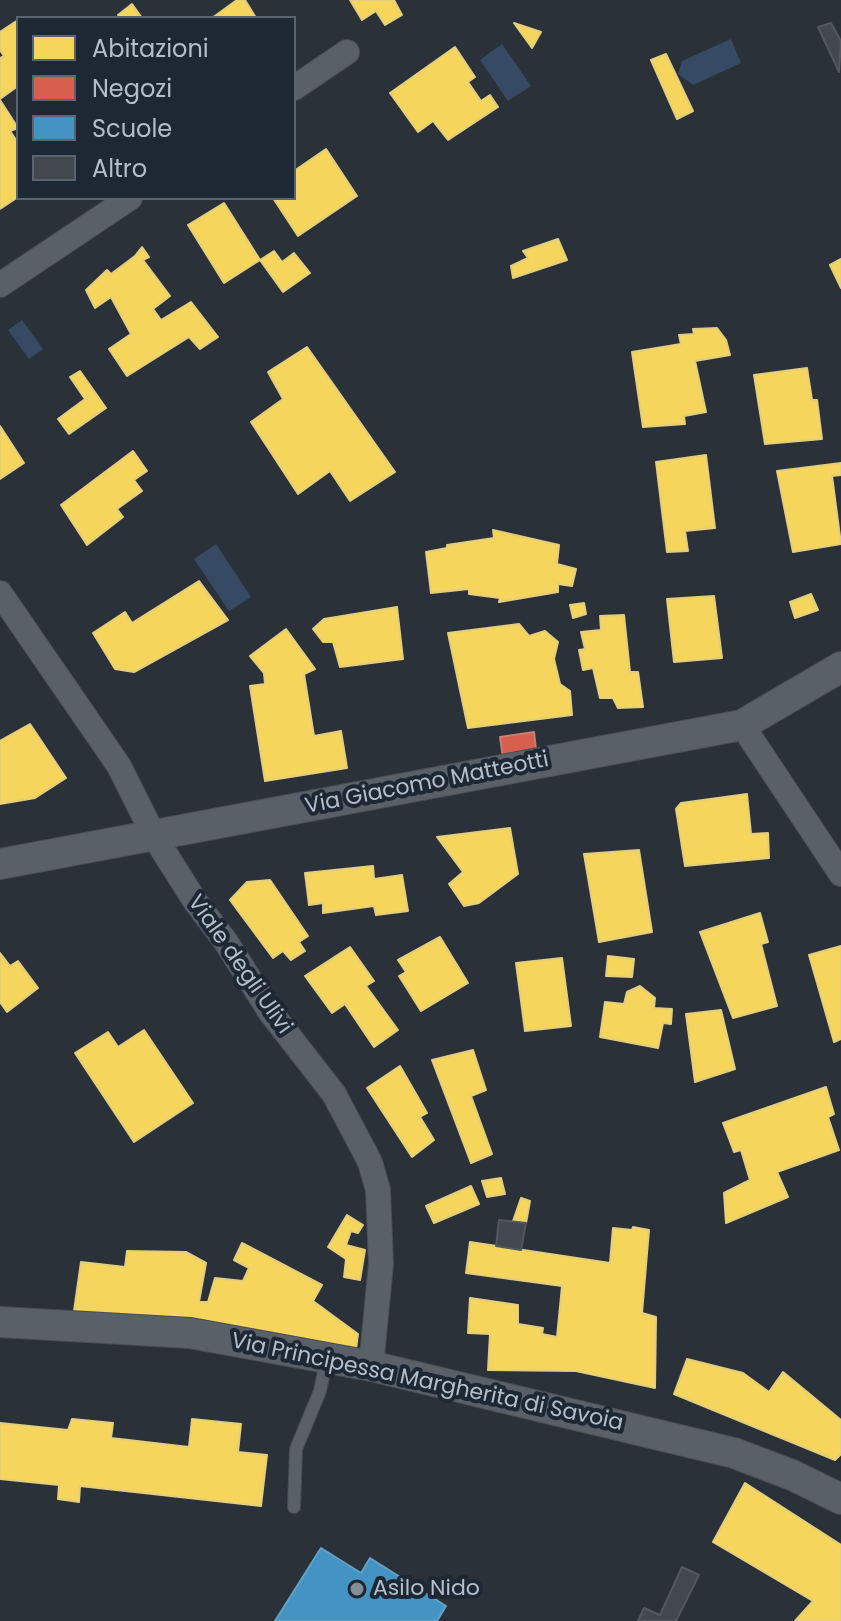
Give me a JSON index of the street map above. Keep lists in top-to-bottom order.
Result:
{
  "streets": {
    "street": ["Via Giacomo Matteotti", "Viale degli Ulivi", "Via Principessa Margherita di Savoia"]
  },
  "crossings": [
    ["Via Giacomo Matteotti", "Viale degli Ulivi"],
    ["Viale degli Ulivi", "Via Principessa Margherita di Savoia"]
  ],
  "places": ["Asilo Nido"],
  "legend": [
    "Abitazioni",
    "Negozi",
    "Scuole",
    "Altro"
  ]
}
